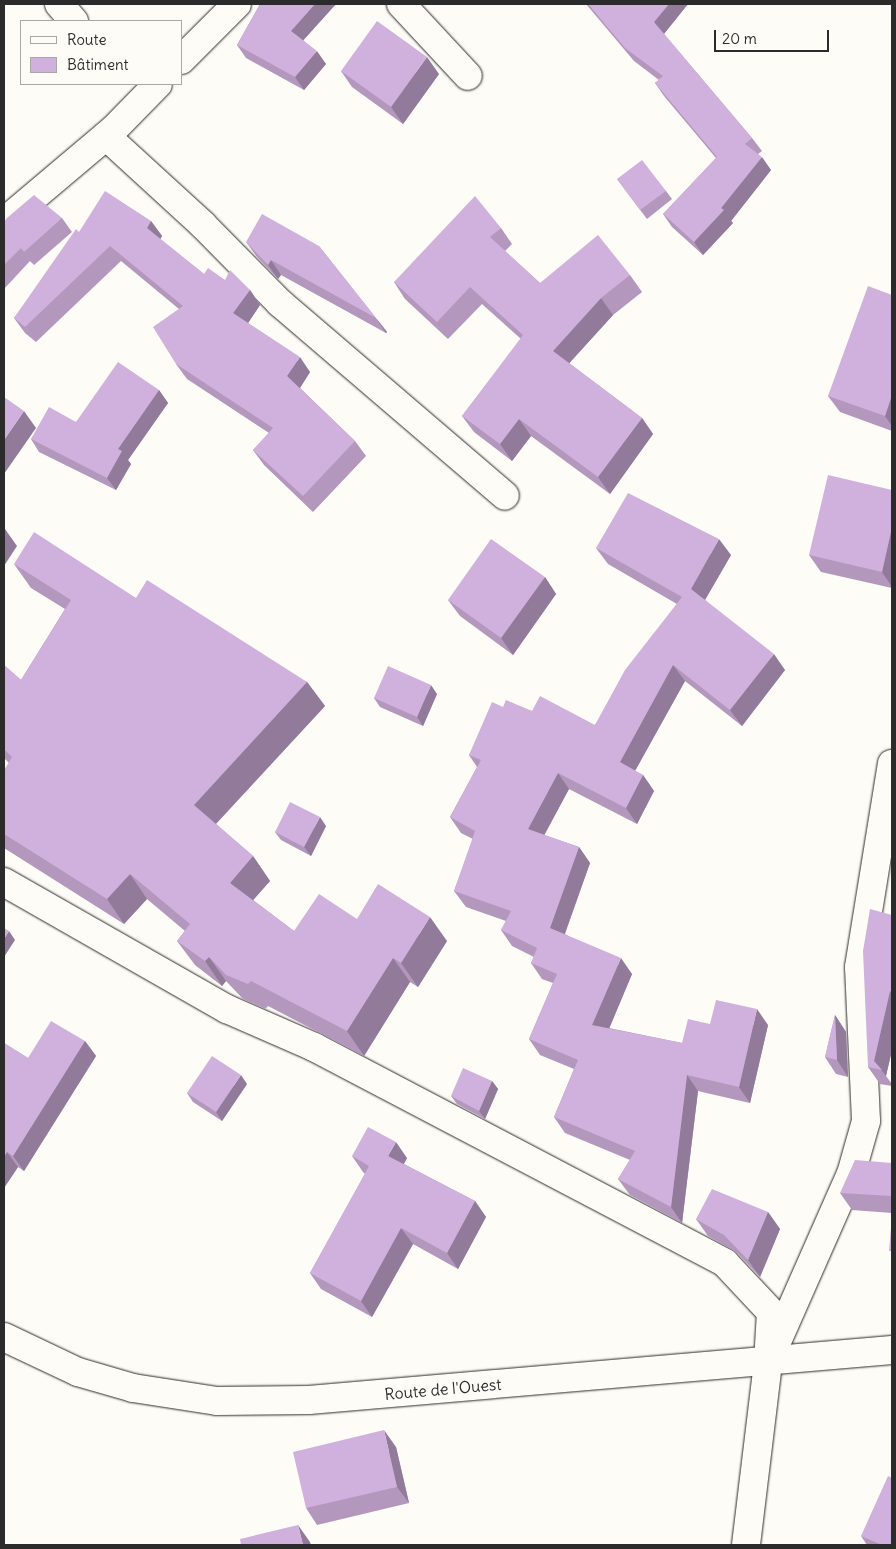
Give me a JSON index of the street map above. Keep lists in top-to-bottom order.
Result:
{
  "streets": {
    "street": ["Route de l'Ouest"]
  },
  "legend": ["Route", "Bâtiment"],
  "scale_bar": "20 m"
}
